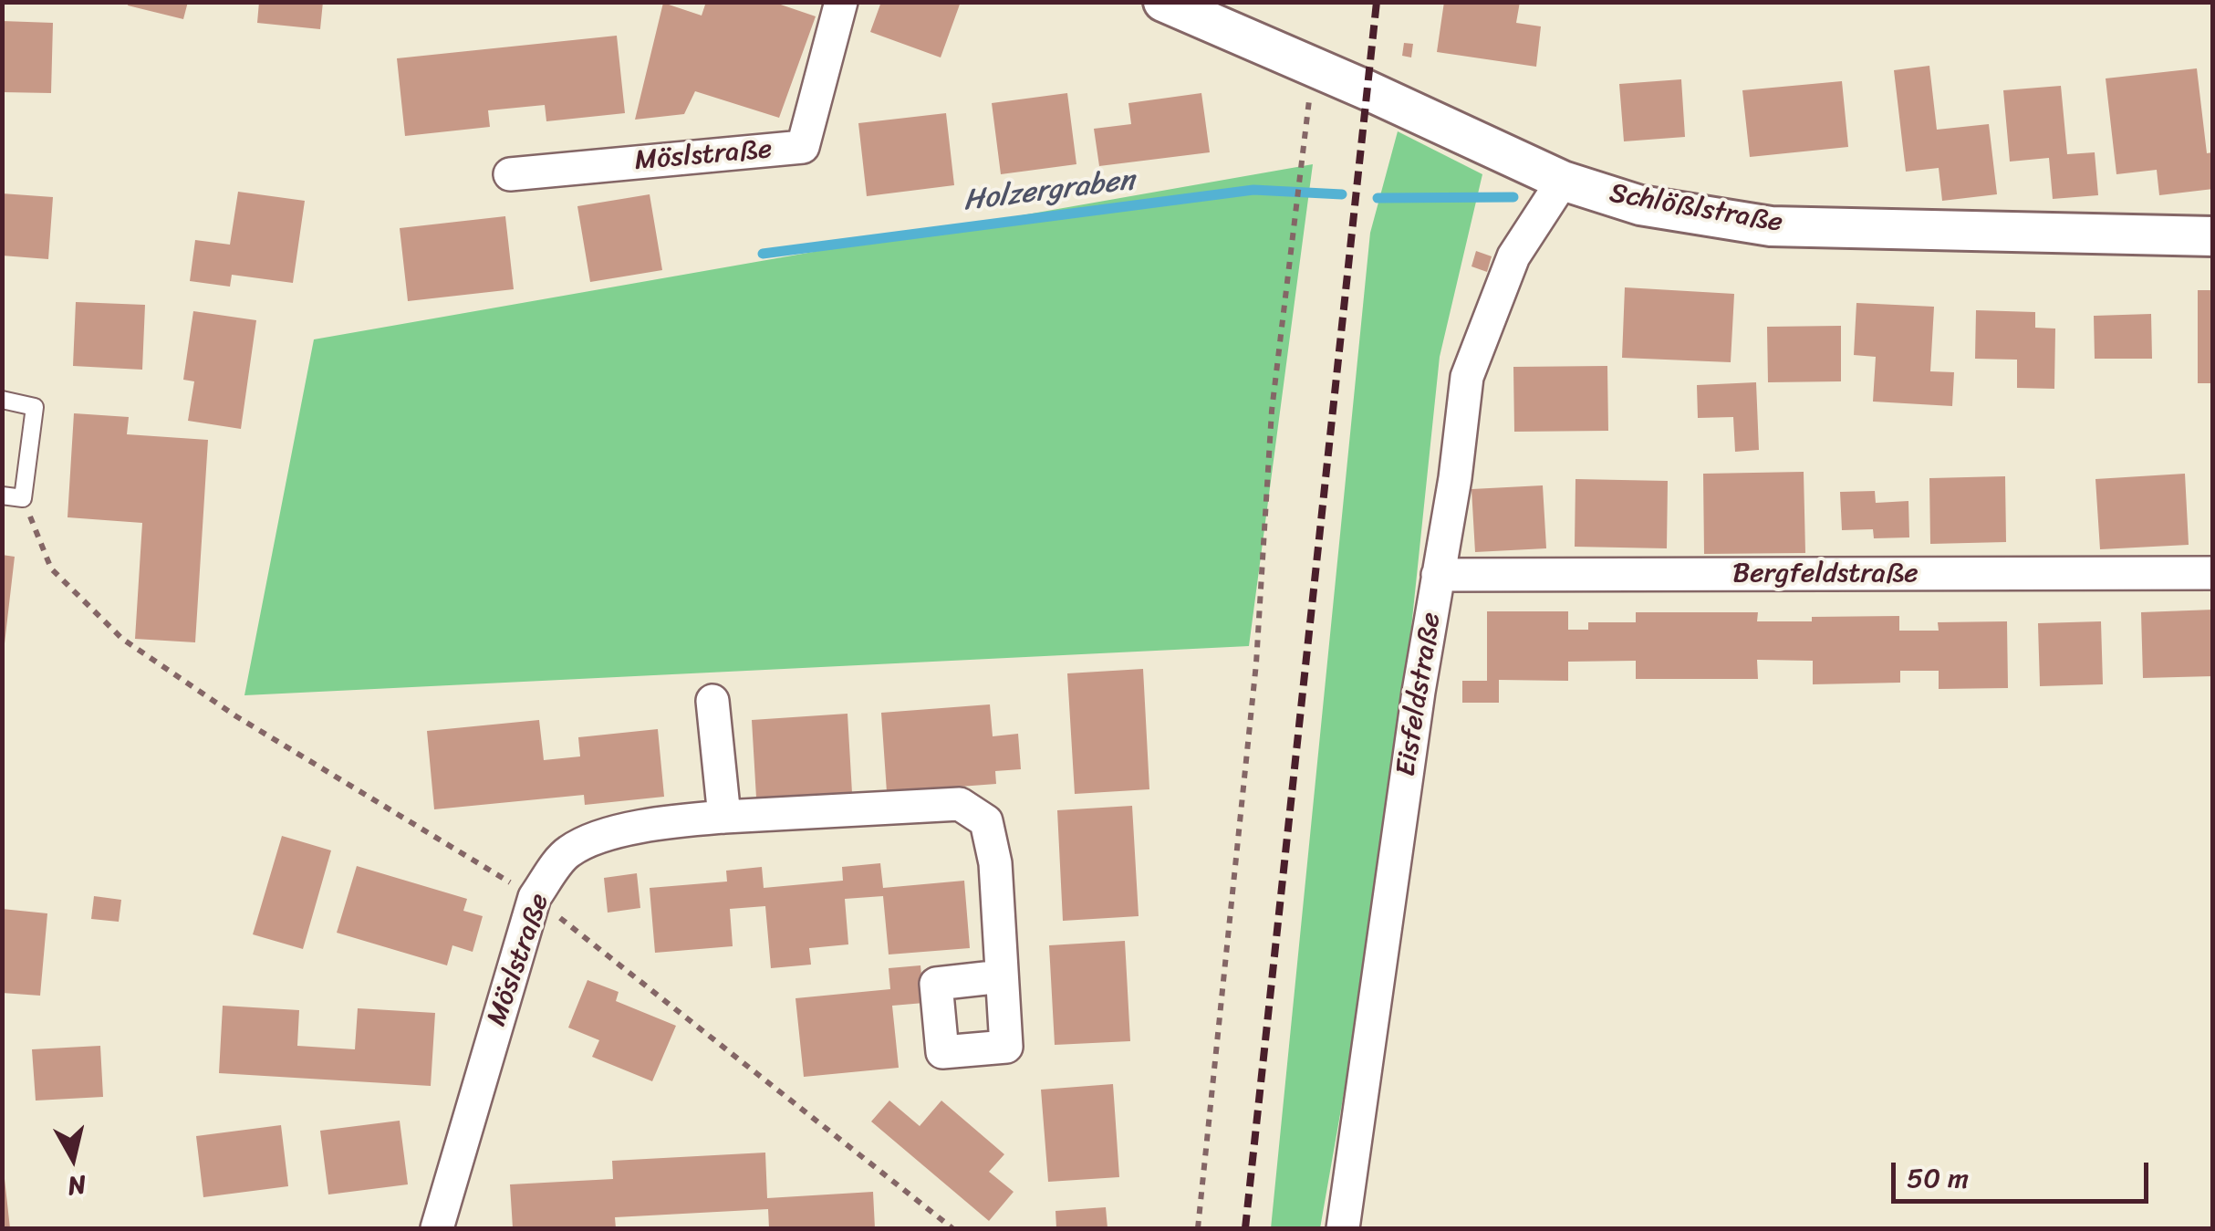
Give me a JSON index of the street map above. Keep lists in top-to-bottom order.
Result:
{
  "streets": {
    "street": [
      "Möslstraße",
      "Schlößlstraße",
      "Bergfeldstraße",
      "Eisfeldstraße"
    ]
  },
  "crossings": [
    ["Schlößlstraße", "Eisfeldstraße"],
    ["Bergfeldstraße", "Eisfeldstraße"]
  ],
  "water": ["Holzergraben"],
  "scale_bar": "50 m",
  "north": "bottom"
}
